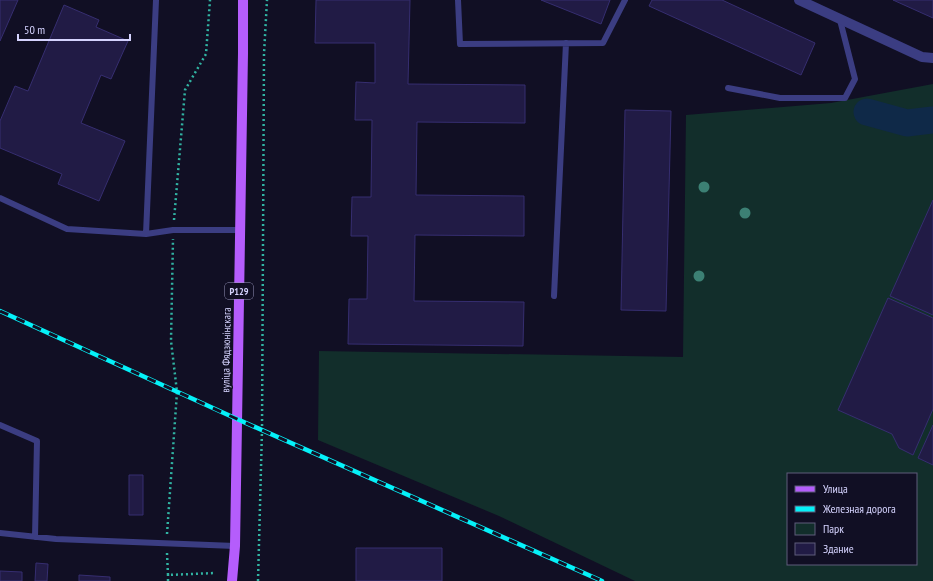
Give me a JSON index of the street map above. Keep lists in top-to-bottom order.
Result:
{
  "streets": {
    "main road": ["Р129", "вуліца Фядзюнінскага"]
  },
  "legend": [
    "Улица",
    "Железная дорога",
    "Парк",
    "Здание"
  ],
  "scale_bar": "50 m"
}
